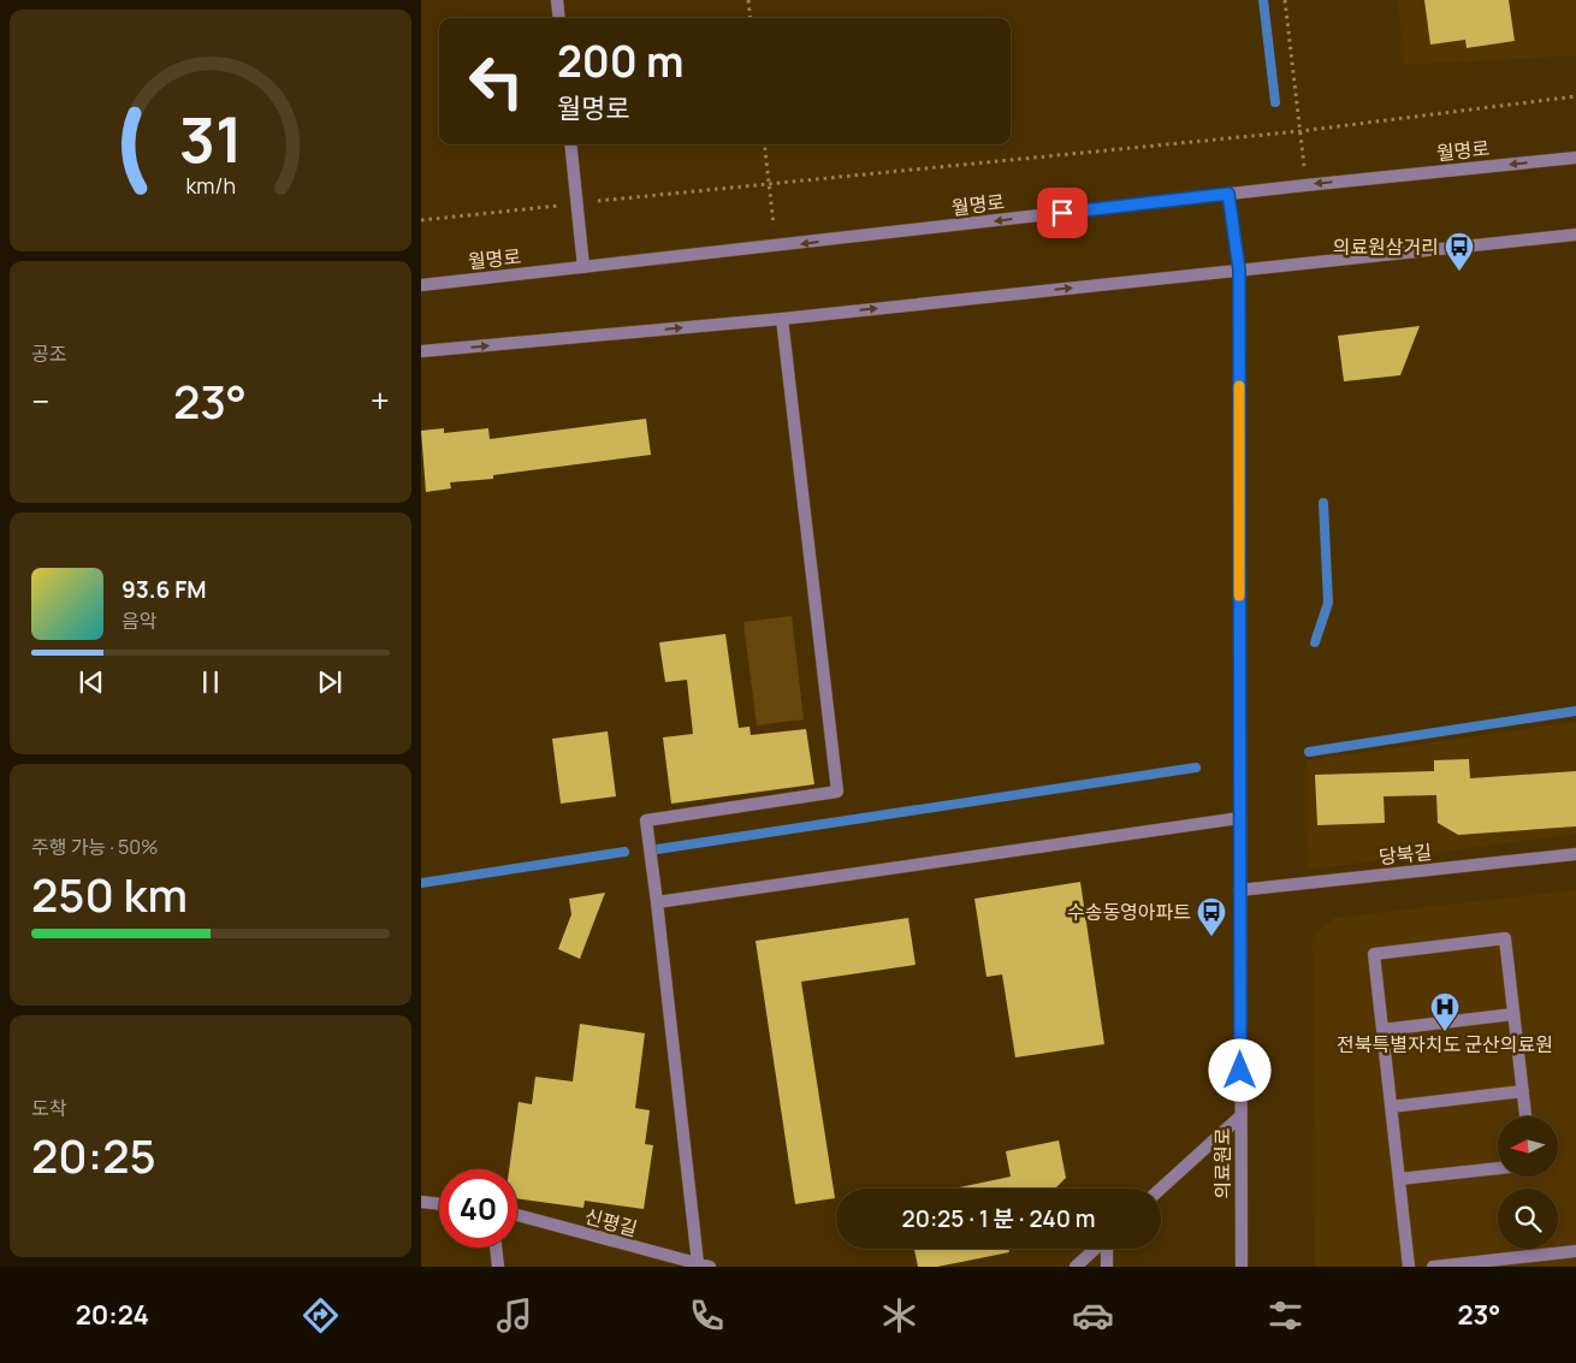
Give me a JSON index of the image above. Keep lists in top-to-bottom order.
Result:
{
  "streets": {
    "street": [
      "월명로",
      "당북길",
      "의료원로",
      "신평길"
    ]
  },
  "crossings": [
    ["월명로", "의료원로"],
    ["당북길", "의료원로"]
  ],
  "places": {
    "bus stop": ["의료원삼거리", "수송동영아파트"],
    "hospital": ["전북특별자치도 군산의료원"]
  },
  "north": "left",
  "page": {
    "turn": ["200 m", "월명로"],
    "tile": [
      "공조",
      ["주행 가능 · 50%", "250 km"],
      ["도착", "20:25"]
    ],
    "heat": ["−", "23°", "+"],
    "song": ["93.6 FM", "음악"],
    "limit": "40",
    "trip": "20:25 · 1 분 · 240 m",
    "tabs": ["20:24", "23°"],
    "gauge": ["31", "km/h"]
  }
}
